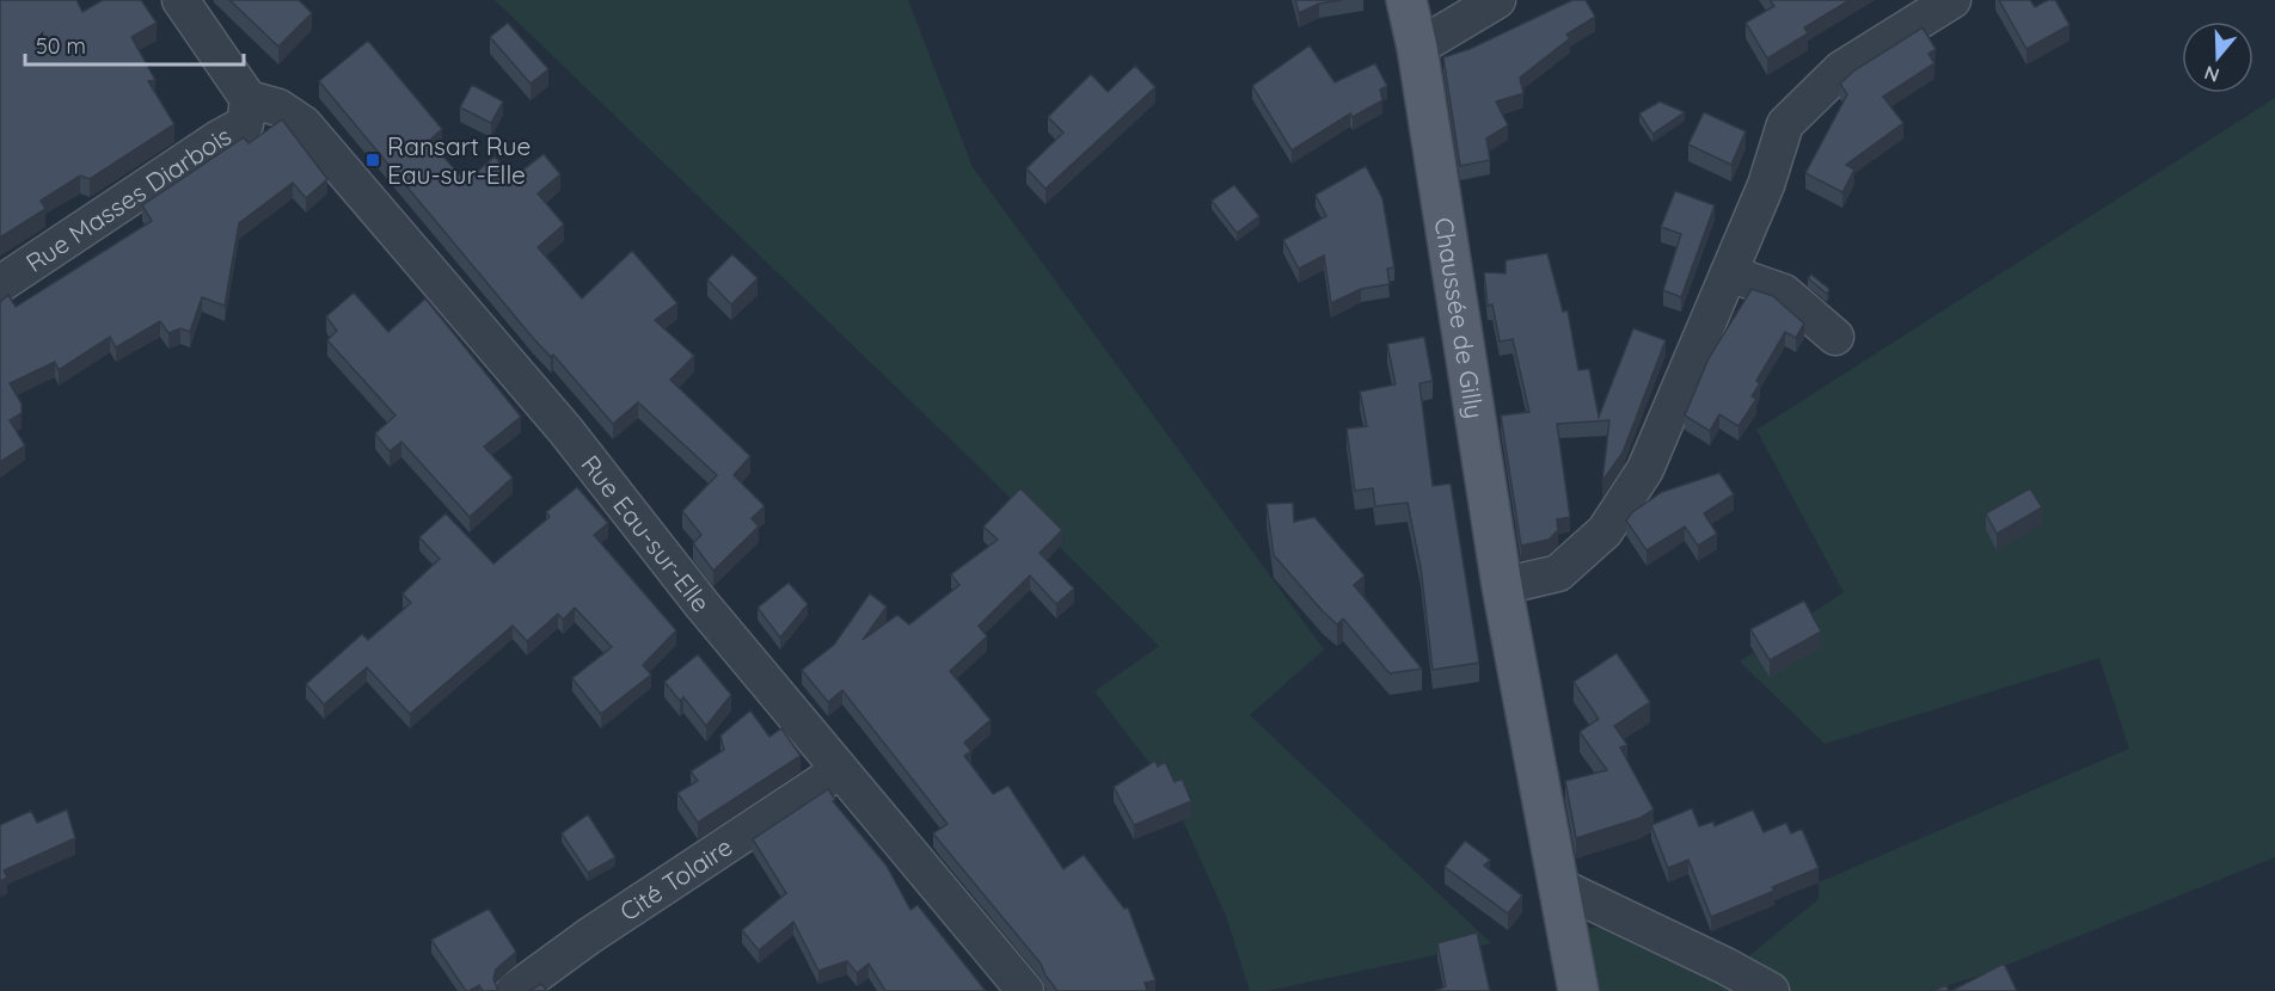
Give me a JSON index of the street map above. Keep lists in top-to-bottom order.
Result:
{
  "streets": {
    "main road": ["Chaussée de Gilly"],
    "street": ["Rue Masses Diarbois", "Rue Eau-sur-Elle", "Cité Tolaire"]
  },
  "crossings": [
    ["Rue Masses Diarbois", "Rue Eau-sur-Elle"],
    ["Rue Eau-sur-Elle", "Cité Tolaire"]
  ],
  "places": {
    "transit": ["Ransart Rue Eau-sur-Elle"]
  },
  "scale_bar": "50 m",
  "north": "bottom"
}
